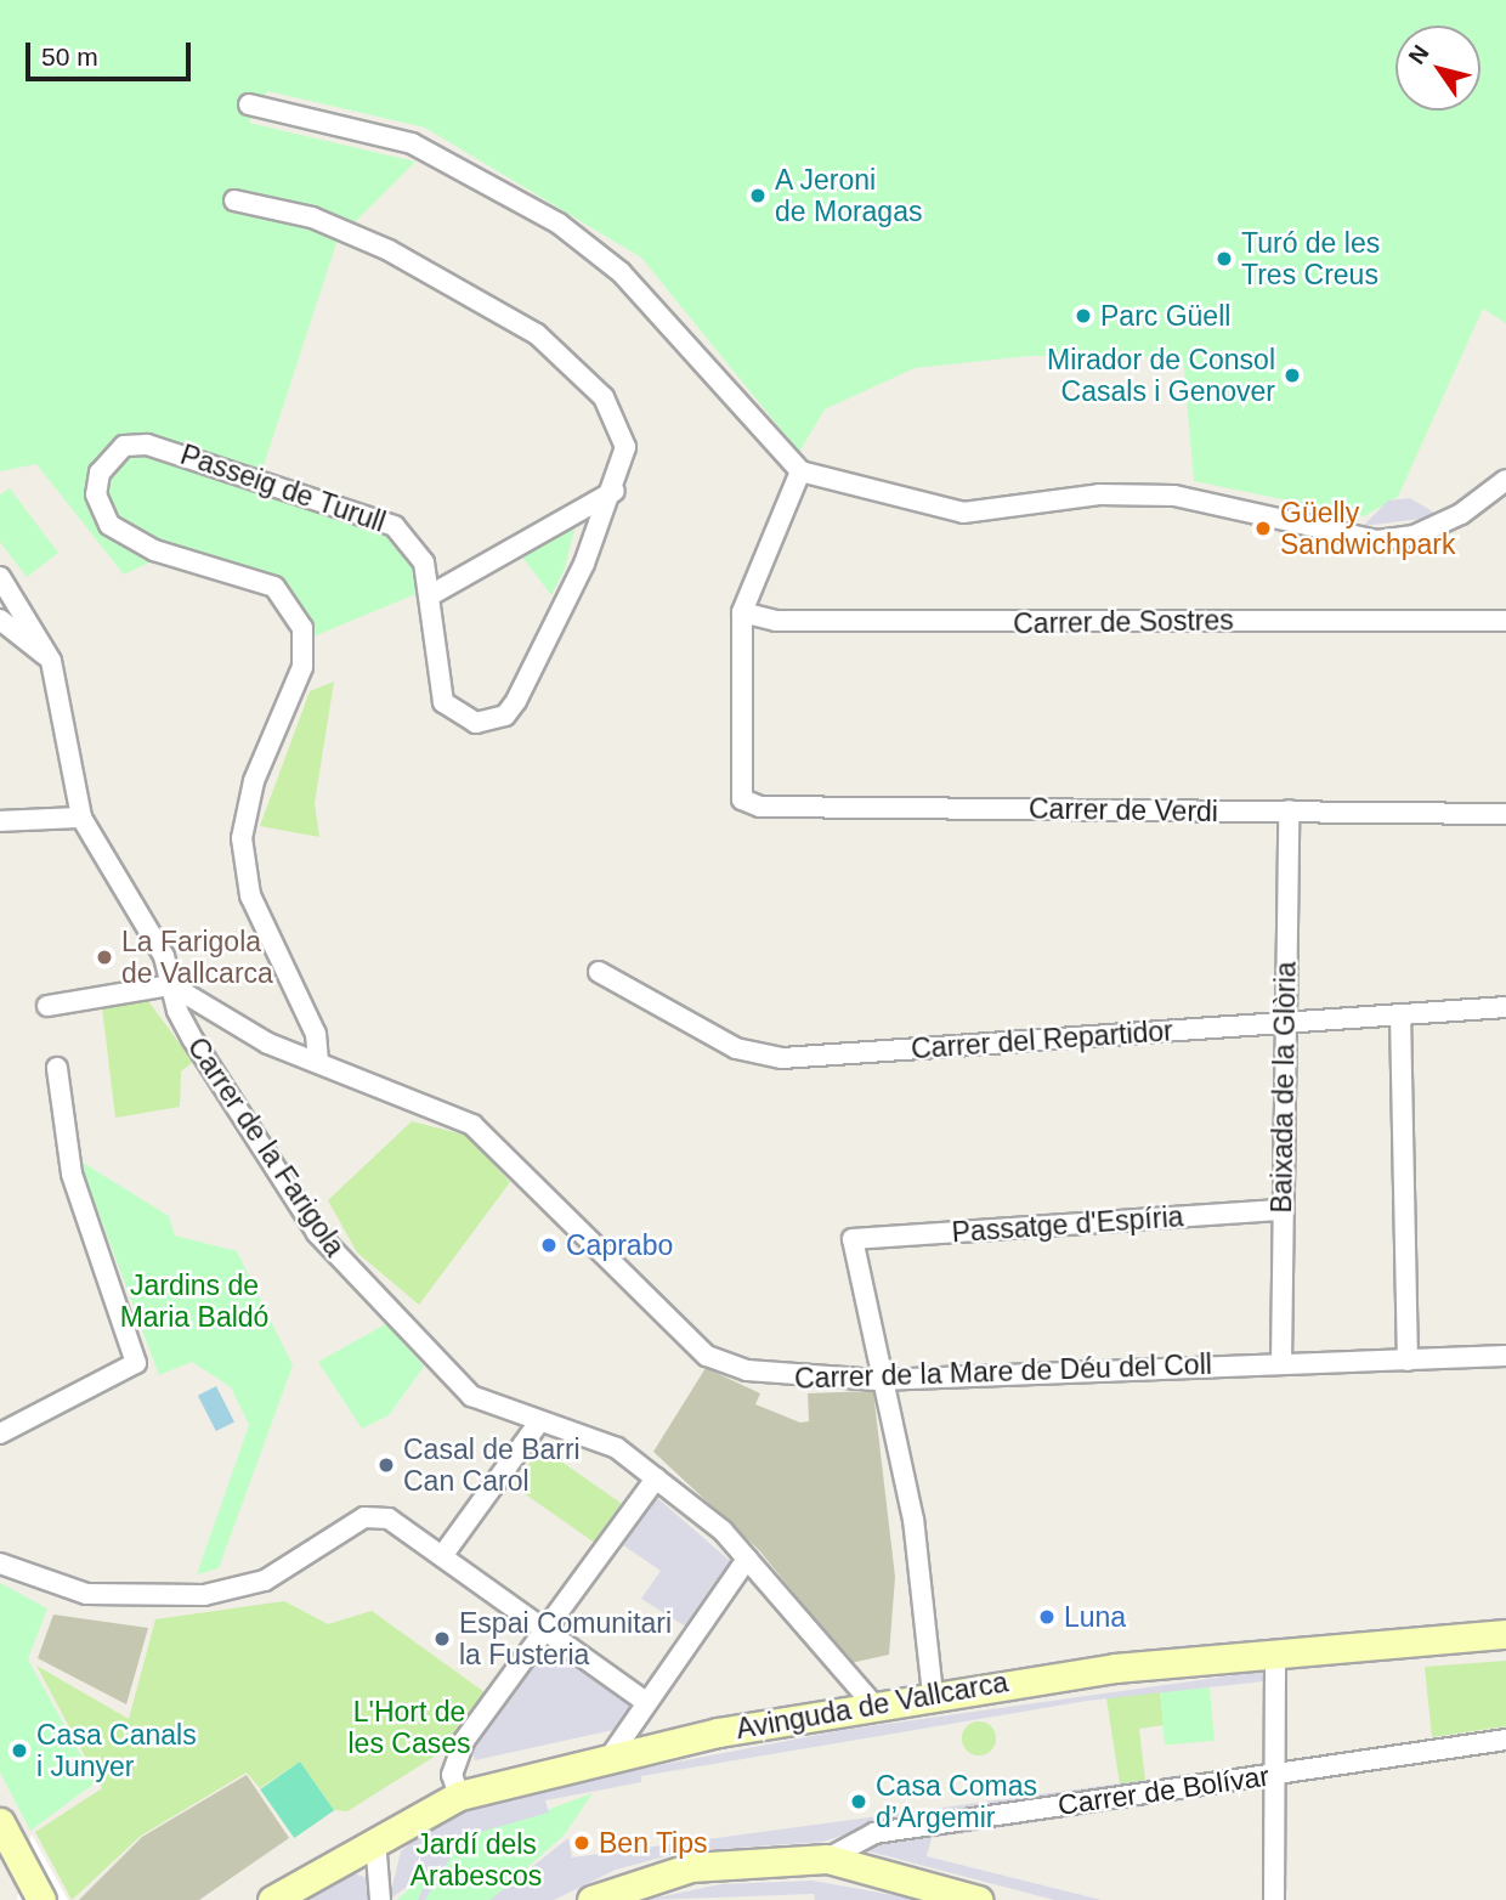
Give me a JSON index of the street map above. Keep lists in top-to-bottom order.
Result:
{
  "streets": {
    "main road": ["Avinguda de Vallcarca"],
    "street": [
      "Passeig de Turull",
      "Carrer de Sostres",
      "Carrer de Verdi",
      "Carrer del Repartidor",
      "Baixada de la Glòria",
      "Carrer de la Farigola",
      "Passatge d'Espíria",
      "Carrer de la Mare de Déu del Coll",
      "Carrer de Bolívar"
    ]
  },
  "crossings": [
    ["Passeig de Turull", "Carrer de la Mare de Déu del Coll"],
    ["Carrer de Sostres", "Carrer de Verdi"],
    ["Carrer de Verdi", "Baixada de la Glòria"],
    ["Carrer del Repartidor", "Baixada de la Glòria"],
    ["Baixada de la Glòria", "Passatge d'Espíria"],
    ["Baixada de la Glòria", "Carrer de la Mare de Déu del Coll"],
    ["Carrer de la Farigola", "Carrer de la Mare de Déu del Coll"],
    ["Carrer de la Farigola", "Avinguda de Vallcarca"],
    ["Passatge d'Espíria", "Carrer de la Mare de Déu del Coll"]
  ],
  "parks": ["Jardins de Maria Baldó", "L'Hort de les Cases", "Jardí dels Arabescos"],
  "places": [
    "A Jeroni de Moragas",
    "Turó de les Tres Creus",
    "Parc Güell",
    "Mirador de Consol Casals i Genover",
    "Güelly Sandwichpark",
    "La Farigola de Vallcarca",
    "Caprabo",
    "Casal de Barri Can Carol",
    "Luna",
    "Espai Comunitari la Fusteria",
    "Casa Canals i Junyer",
    "Casa Comas d’Argemir",
    "Ben Tips"
  ],
  "scale_bar": "50 m",
  "north": "top left"
}
